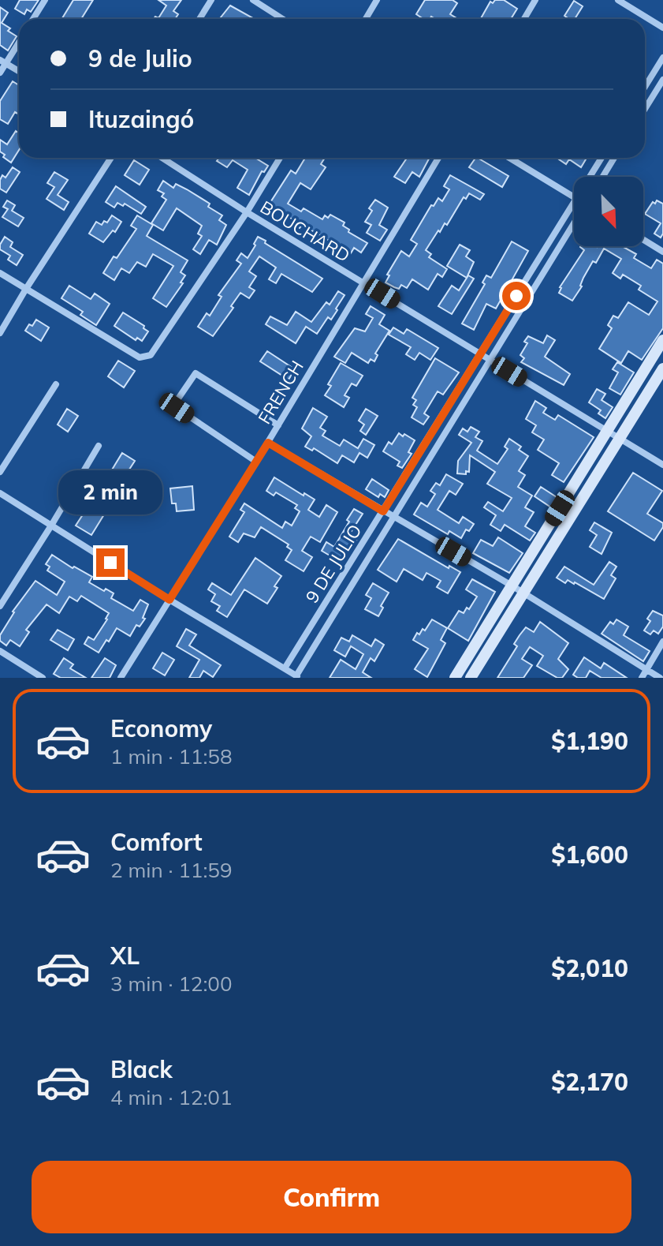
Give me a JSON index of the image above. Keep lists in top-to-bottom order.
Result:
{
  "streets": {
    "street": ["BOUCHARD", "FRENCH", "9 DE JULIO"]
  },
  "crossings": [
    ["BOUCHARD", "FRENCH"],
    ["BOUCHARD", "9 DE JULIO"]
  ],
  "north": "bottom right",
  "page": {
    "banner": ["9 de Julio", "Ituzaingó"],
    "bubble": "2 min",
    "list": [
      {
        "name": "Economy",
        "note": "1 min · 11:58",
        "value": "$1,190"
      },
      {
        "name": "Comfort",
        "note": "2 min · 11:59",
        "value": "$1,600"
      },
      {
        "name": "XL",
        "note": "3 min · 12:00",
        "value": "$2,010"
      },
      {
        "name": "Black",
        "note": "4 min · 12:01",
        "value": "$2,170"
      }
    ],
    "buttons": "Confirm"
  }
}
